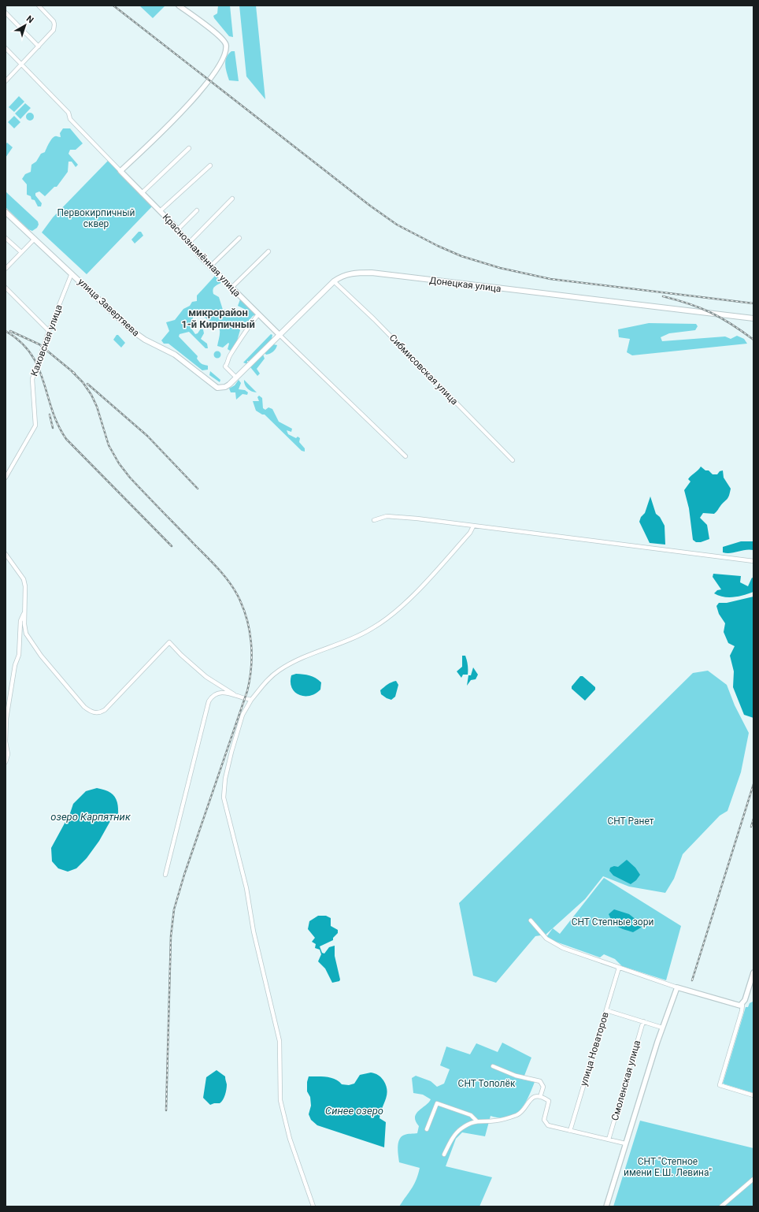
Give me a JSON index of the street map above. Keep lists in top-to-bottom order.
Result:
{
  "streets": {
    "main road": ["Донецкая улица", "улица Завертяева"],
    "street": [
      "Краснознамённая улица",
      "Каховская улица",
      "Сибмисовская улица",
      "улица Новаторов",
      "Смоленская улица"
    ]
  },
  "crossings": [
    ["Краснознамённая улица", "Донецкая улица"],
    ["Донецкая улица", "улица Завертяева"],
    ["Донецкая улица", "Сибмисовская улица"],
    ["улица Завертяева", "Каховская улица"]
  ],
  "districts": ["микрорайон 1-й Кирпичный"],
  "water": ["озеро Карпятник", "Синее озеро"],
  "parks": [
    "Первокирпичный сквер",
    "СНТ Ранет",
    "СНТ Степные зори",
    "СНТ Тополёк",
    "СНТ \"Степное имени Е.Ш. Левина\""
  ],
  "north": "top right"
}
